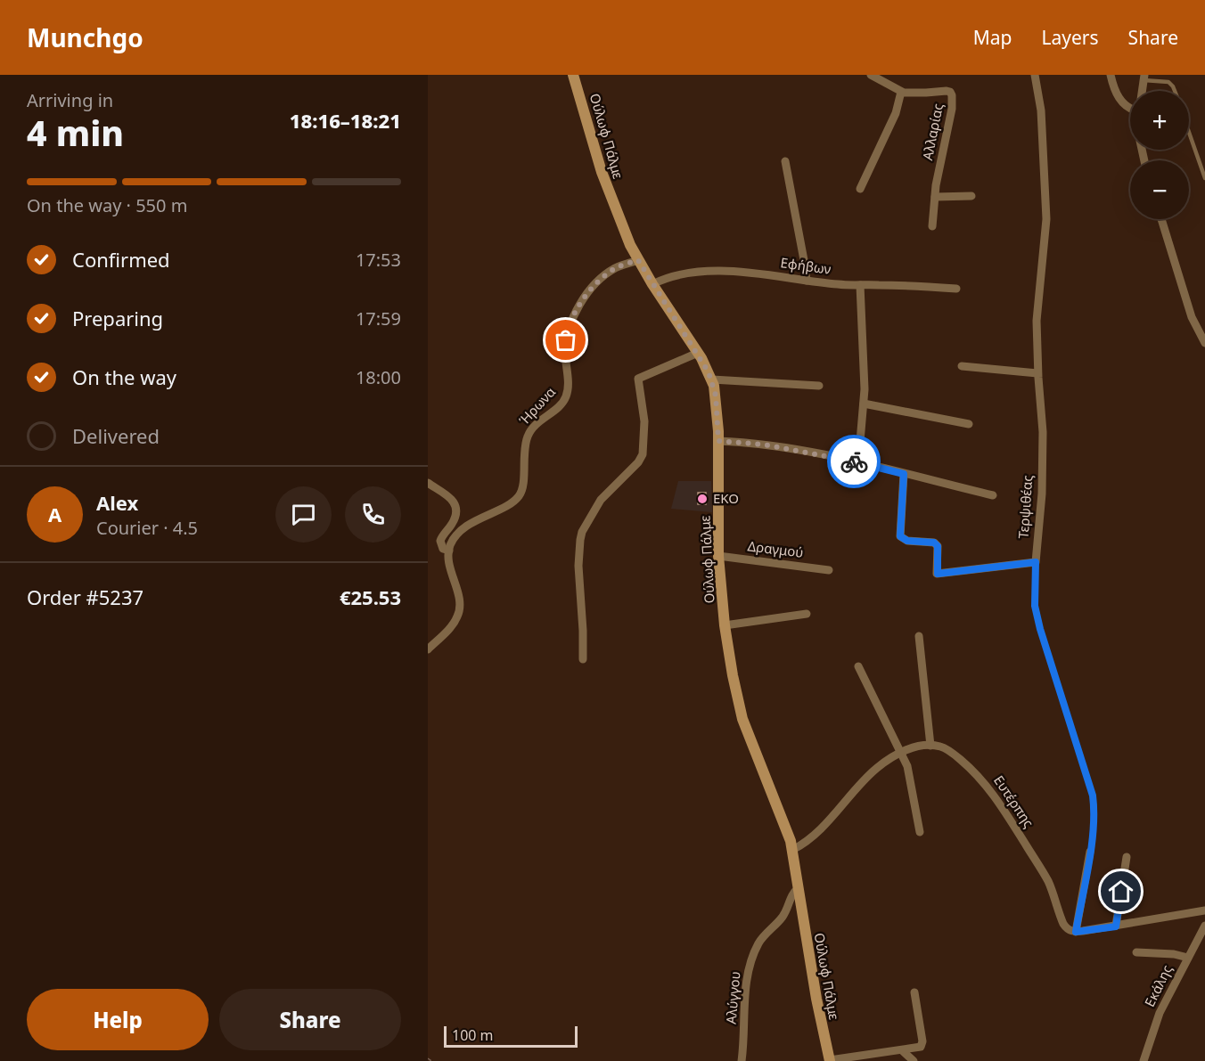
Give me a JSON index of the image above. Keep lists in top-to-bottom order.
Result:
{
  "streets": {
    "street": [
      "Αλλαρίας",
      "Ούλωφ Πάλμε",
      "Εφήβων",
      "Ήρωνα",
      "Τερψιθέας",
      "Δραγμού",
      "Ευτέρπης",
      "Εκάλης",
      "Αλύγγου"
    ]
  },
  "crossings": [
    ["Ούλωφ Πάλμε", "Εφήβων"],
    ["Ούλωφ Πάλμε", "Ήρωνα"],
    ["Ούλωφ Πάλμε", "Δραγμού"],
    ["Ούλωφ Πάλμε", "Αλύγγου"],
    ["Τερψιθέας", "Ευτέρπης"]
  ],
  "places": ["EKO"],
  "scale_bar": "100 m",
  "page": {
    "header": "Munchgo",
    "nav": ["Map", "Layers", "Share"],
    "heading": ["4 min", "Arriving in", "18:16–18:21"],
    "panel": [
      "Alex",
      "Courier · 4.5",
      "Order #5237",
      "€25.53"
    ],
    "map_buttons": ["+", "−"],
    "bar": "On the way · 550 m",
    "list": [
      ["Confirmed", "17:53"],
      ["Preparing", "17:59"],
      ["On the way", "18:00"],
      "Delivered"
    ],
    "round": "A",
    "buttons": ["Help", "Share"],
    "scale": "100 m"
  }
}
